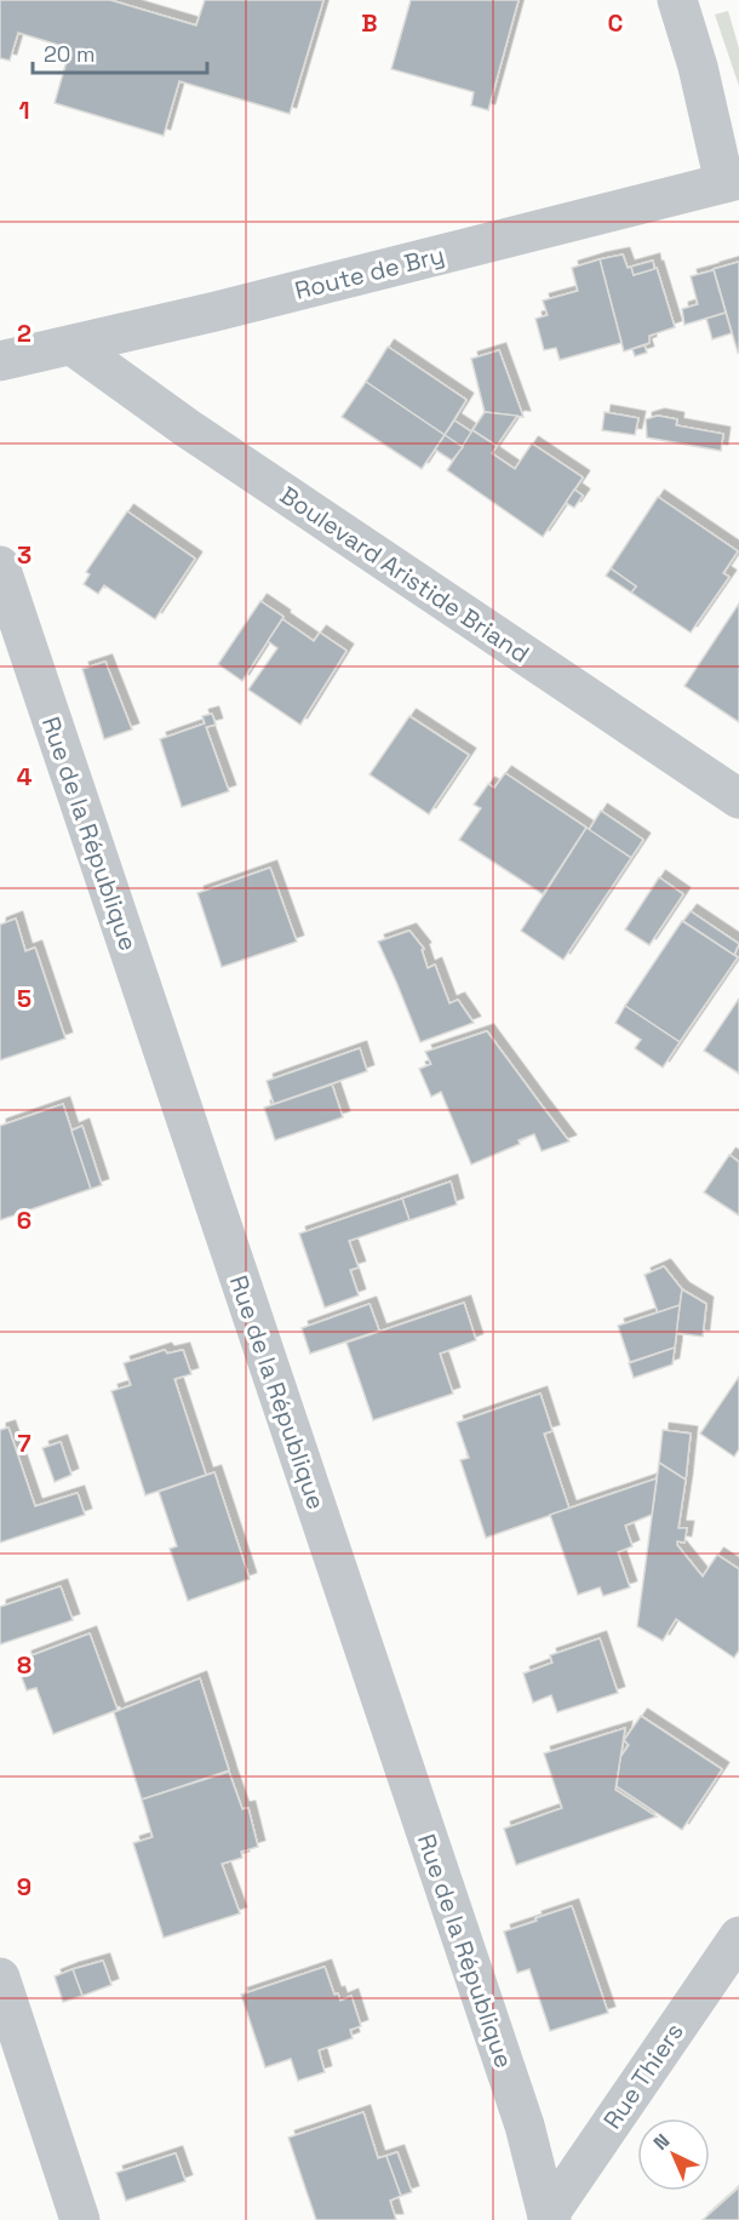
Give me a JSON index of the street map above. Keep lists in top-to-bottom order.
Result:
{
  "streets": {
    "street": [
      "Route de Bry",
      "Boulevard Aristide Briand",
      "Rue de la République",
      "Rue Thiers"
    ]
  },
  "crossings": [
    ["Route de Bry", "Boulevard Aristide Briand"],
    ["Rue de la République", "Rue Thiers"]
  ],
  "scale_bar": "20 m",
  "north": "top left",
  "grid": {
    "columns": ["B", "C"],
    "rows": [
      "1",
      "2",
      "3",
      "4",
      "5",
      "6",
      "7",
      "8",
      "9"
    ]
  }
}
